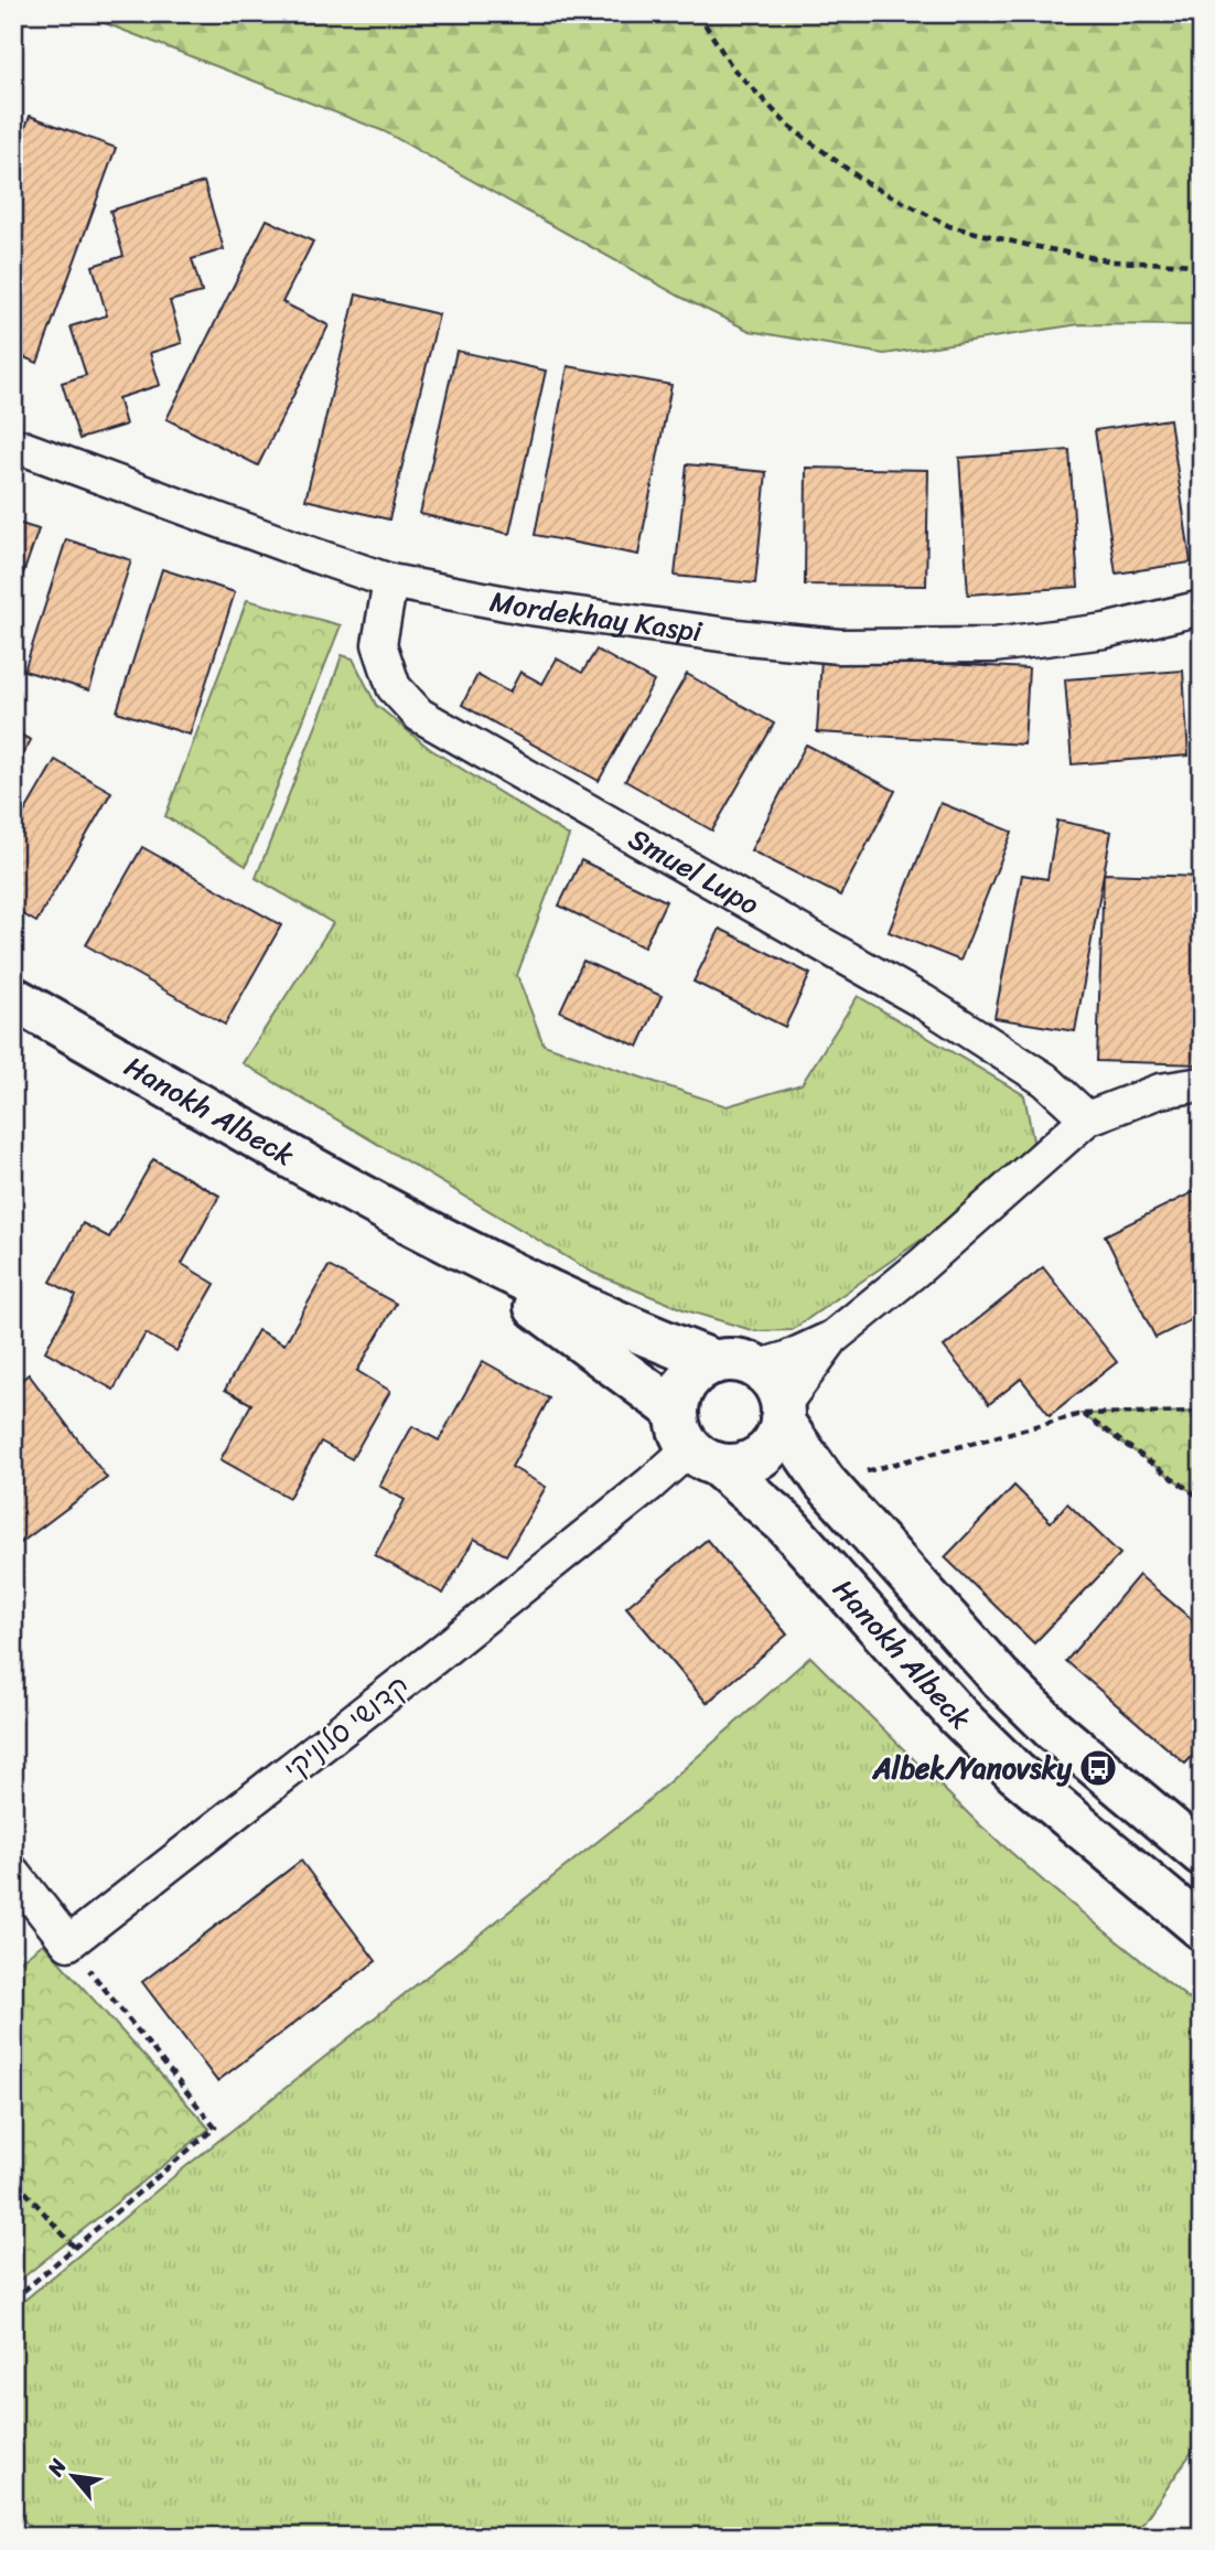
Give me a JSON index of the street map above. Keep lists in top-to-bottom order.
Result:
{
  "streets": {
    "street": [
      "Mordekhay Kaspi",
      "Smuel Lupo",
      "Hanokh Albeck",
      "קדושי סלוניקי"
    ]
  },
  "crossings": [
    ["Mordekhay Kaspi", "Smuel Lupo"],
    ["Hanokh Albeck", "קדושי סלוניקי"]
  ],
  "places": {
    "bus stop": ["Albek/Yanovsky"]
  },
  "north": "top left"
}
